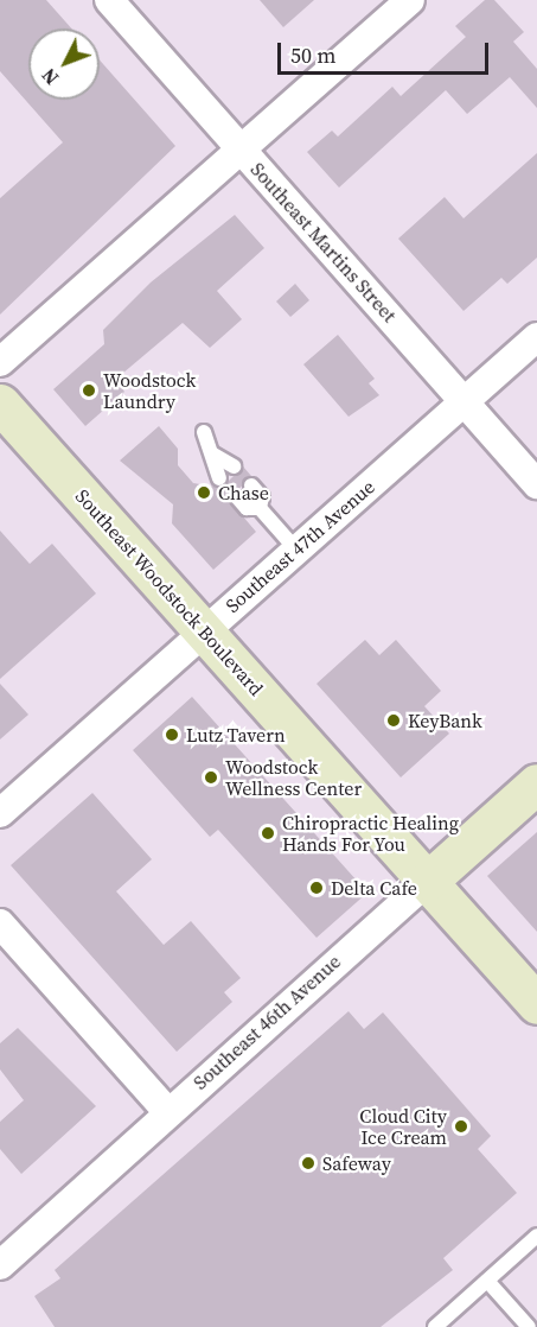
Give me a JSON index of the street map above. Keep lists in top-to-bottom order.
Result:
{
  "streets": {
    "main road": ["Southeast Woodstock Boulevard", "Southeast 46th Avenue"],
    "street": ["Southeast Martins Street", "Southeast 47th Avenue"]
  },
  "crossings": [
    ["Southeast Martins Street", "Southeast 47th Avenue"],
    ["Southeast 47th Avenue", "Southeast Woodstock Boulevard"],
    ["Southeast Woodstock Boulevard", "Southeast 46th Avenue"]
  ],
  "places": [
    "Woodstock Laundry",
    "Chase",
    "KeyBank",
    "Lutz Tavern",
    "Woodstock Wellness Center",
    "Chiropractic Healing Hands For You",
    "Delta Cafe",
    "Cloud City Ice Cream",
    "Safeway"
  ],
  "scale_bar": "50 m",
  "north": "bottom left"
}
